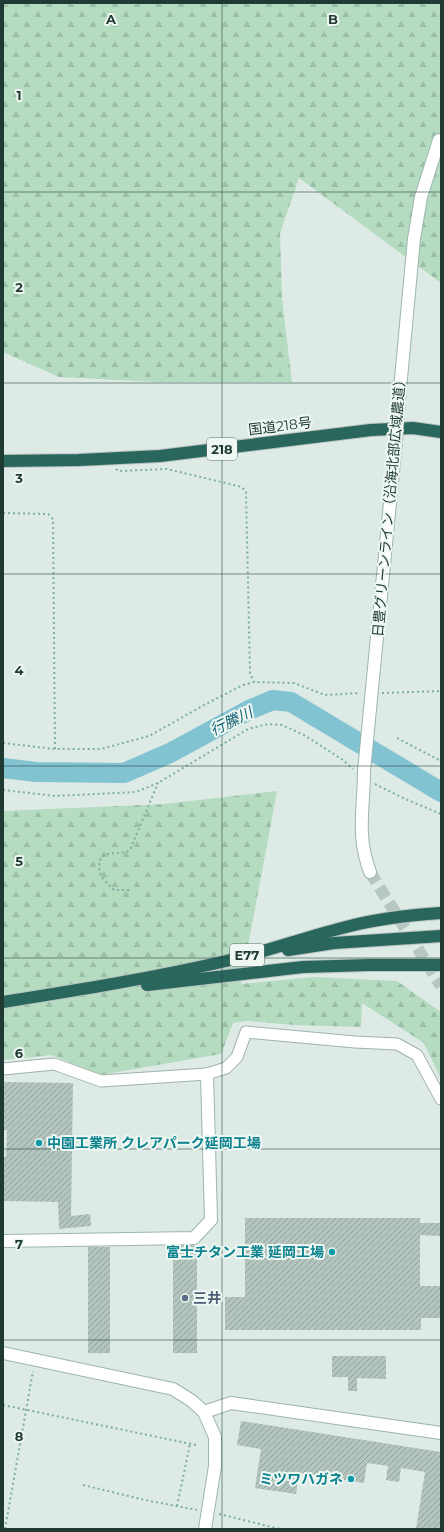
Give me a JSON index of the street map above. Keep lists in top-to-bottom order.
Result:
{
  "streets": {
    "highway": ["国道218号", "218", "E77"],
    "street": ["日豊グリーンライン（沿海北部広域農道）"]
  },
  "water": ["行縢川"],
  "places": [
    "中園工業所 クレアパーク延岡工場",
    "富士チタン工業 延岡工場",
    "三井",
    "ミツワハガネ"
  ],
  "grid": {
    "columns": ["A", "B"],
    "rows": [
      "1",
      "2",
      "3",
      "4",
      "5",
      "6",
      "7",
      "8"
    ]
  }
}
